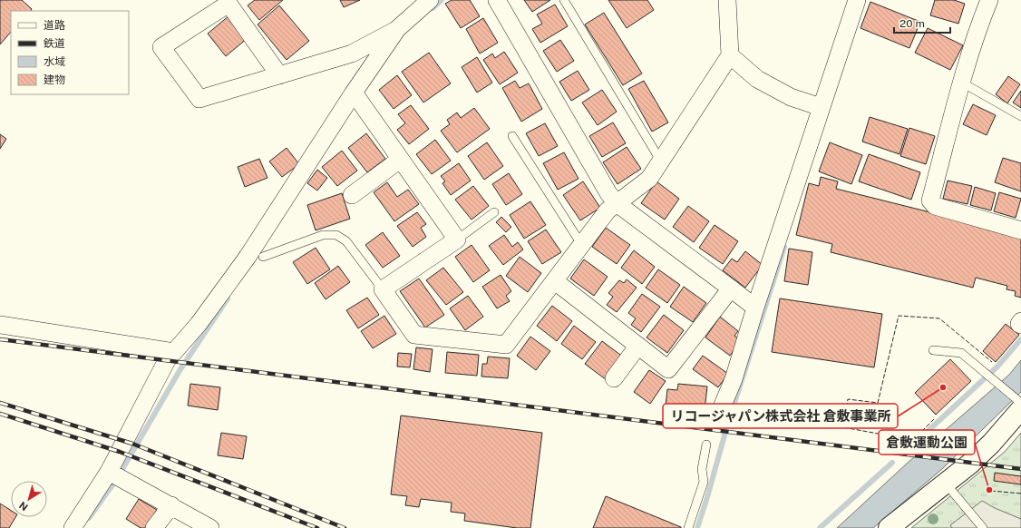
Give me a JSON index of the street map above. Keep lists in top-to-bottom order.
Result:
{
  "places": ["リコージャパン株式会社 倉敷事業所", "倉敷運動公園"],
  "legend": [
    "道路",
    "鉄道",
    "水域",
    "建物"
  ],
  "scale_bar": "20 m",
  "north": "bottom left"
}
